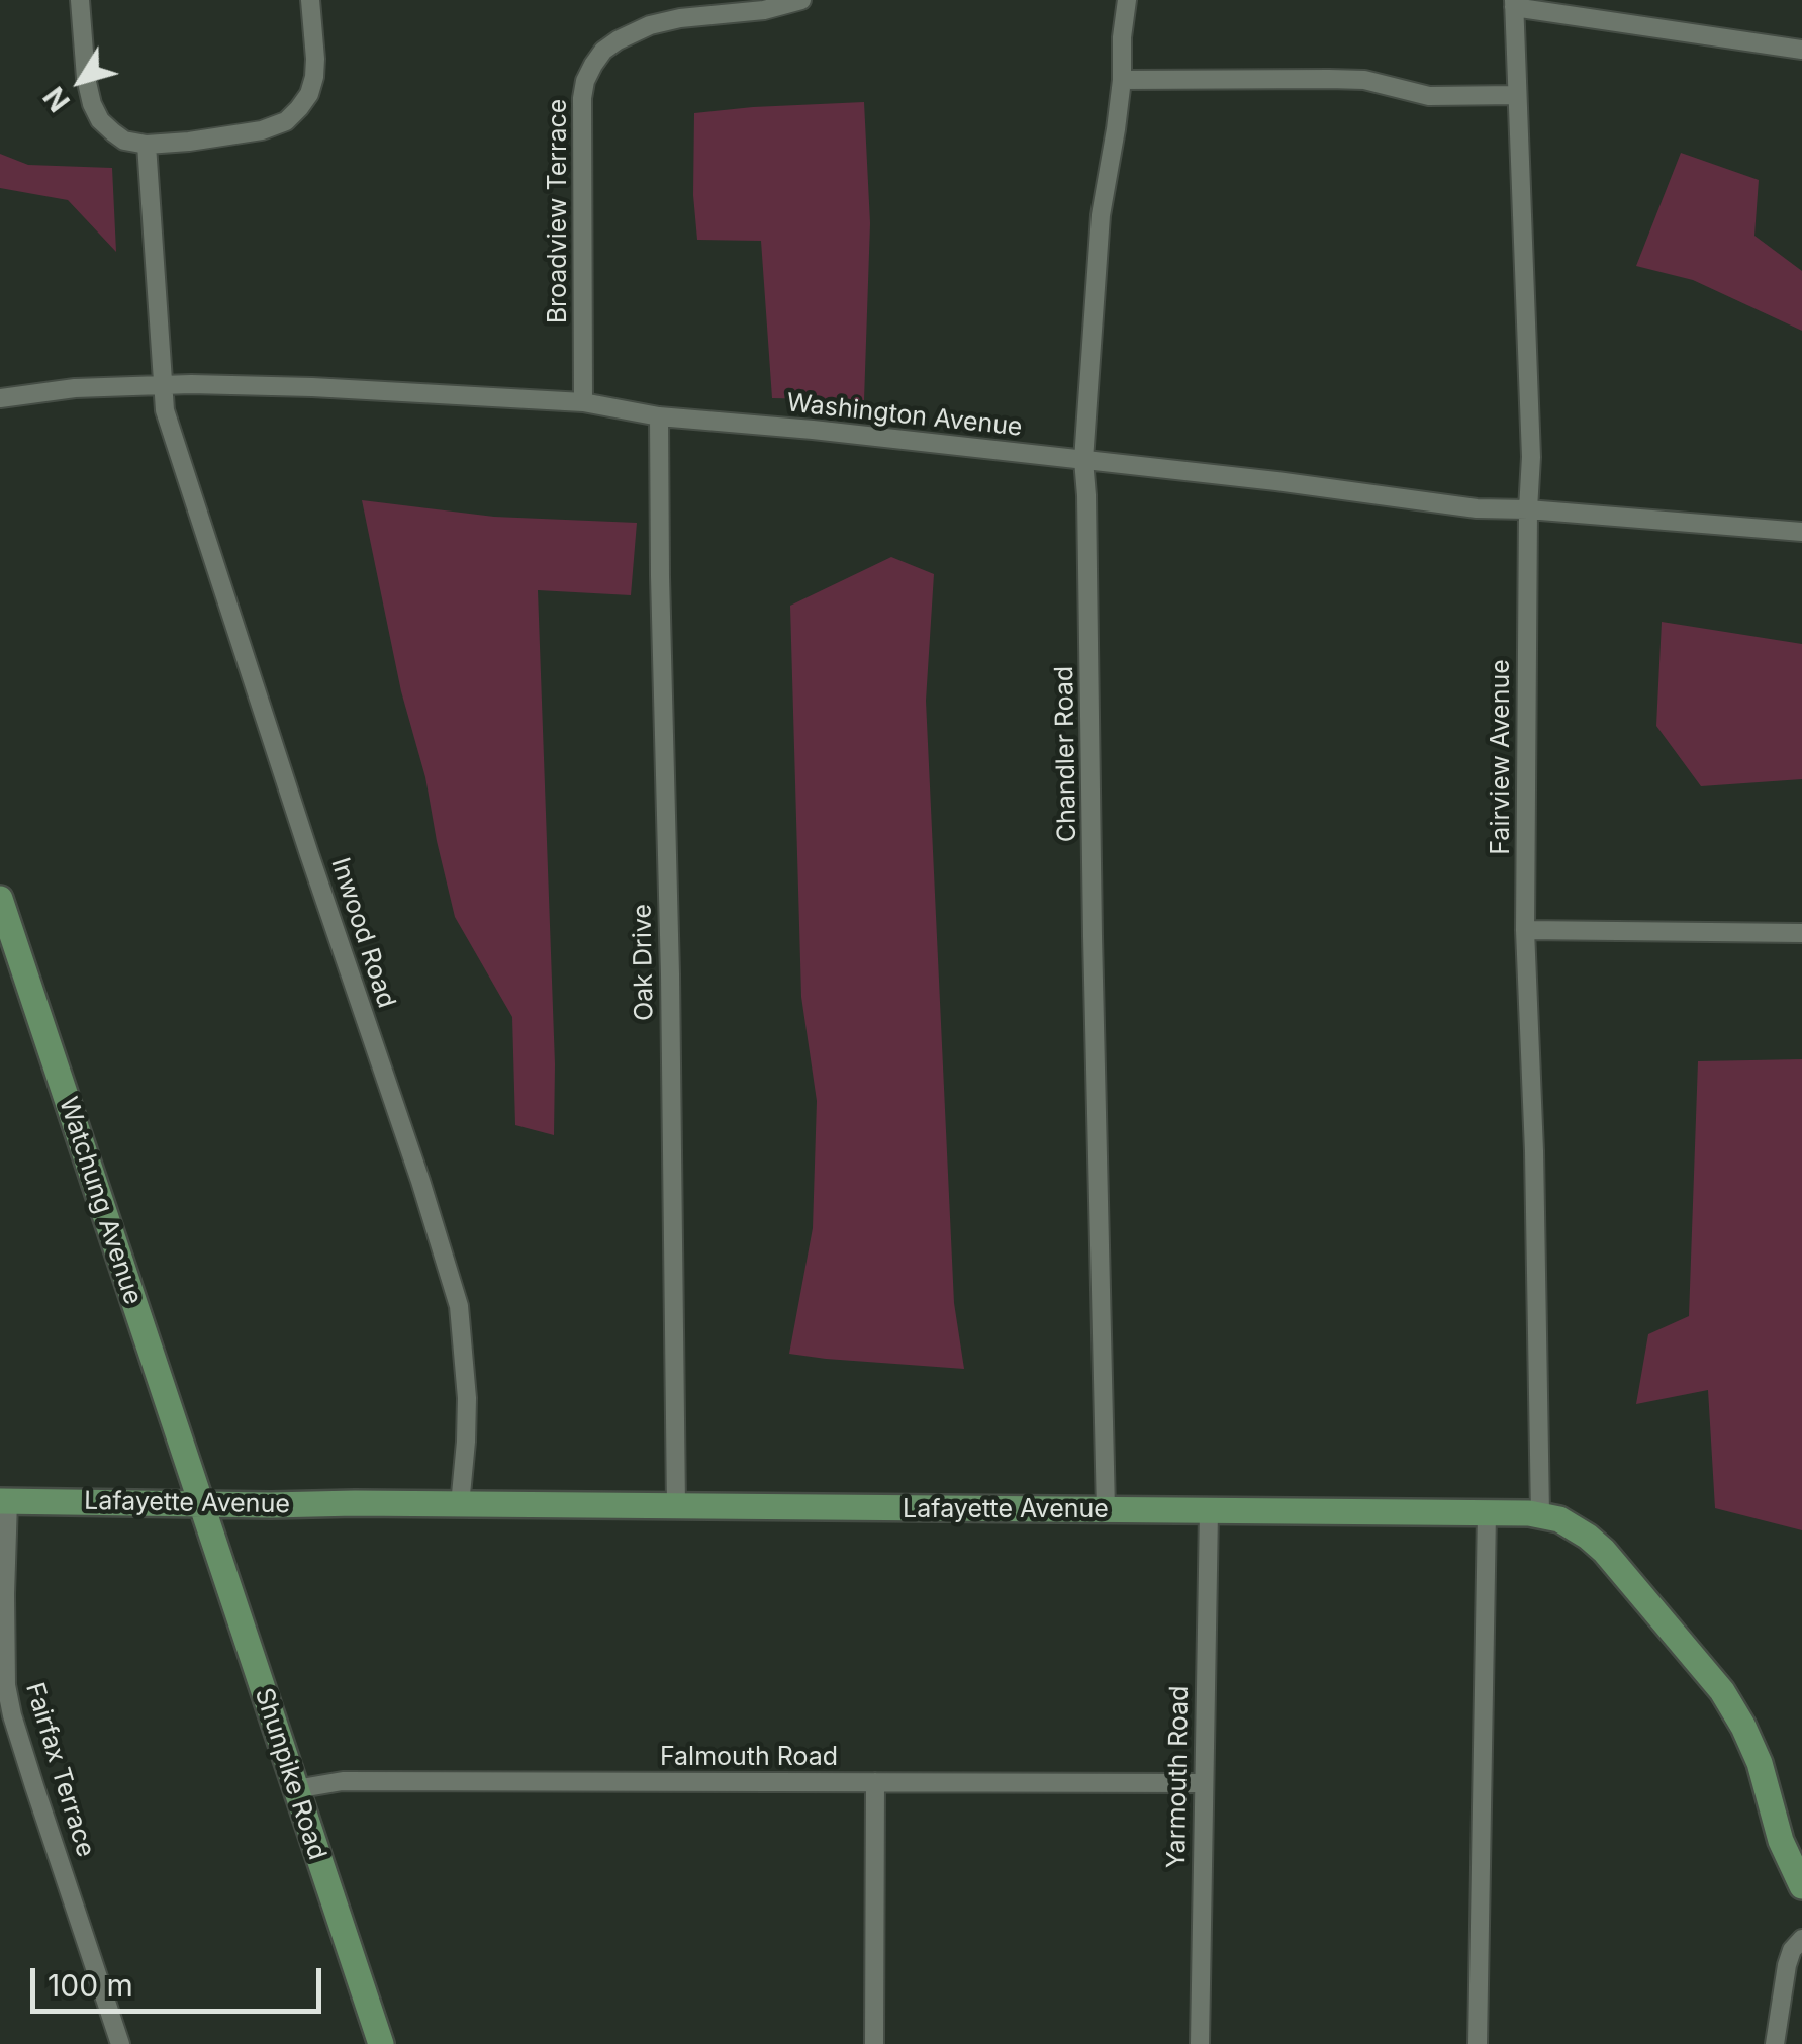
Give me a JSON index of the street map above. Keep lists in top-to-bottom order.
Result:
{
  "streets": {
    "street": [
      "Broadview Terrace",
      "Washington Avenue",
      "Chandler Road",
      "Fairview Avenue",
      "Inwood Road",
      "Oak Drive",
      "Watchung Avenue",
      "Lafayette Avenue",
      "Falmouth Road",
      "Fairfax Terrace",
      "Shunpike Road",
      "Yarmouth Road"
    ]
  },
  "crossings": [
    ["Broadview Terrace", "Washington Avenue"],
    ["Washington Avenue", "Chandler Road"],
    ["Washington Avenue", "Fairview Avenue"],
    ["Washington Avenue", "Inwood Road"],
    ["Washington Avenue", "Oak Drive"],
    ["Chandler Road", "Lafayette Avenue"],
    ["Fairview Avenue", "Lafayette Avenue"],
    ["Inwood Road", "Lafayette Avenue"],
    ["Oak Drive", "Lafayette Avenue"],
    ["Watchung Avenue", "Lafayette Avenue"],
    ["Watchung Avenue", "Shunpike Road"],
    ["Lafayette Avenue", "Fairfax Terrace"],
    ["Lafayette Avenue", "Shunpike Road"],
    ["Lafayette Avenue", "Yarmouth Road"],
    ["Falmouth Road", "Shunpike Road"],
    ["Falmouth Road", "Yarmouth Road"]
  ],
  "scale_bar": "100 m",
  "north": "bottom left"
}
